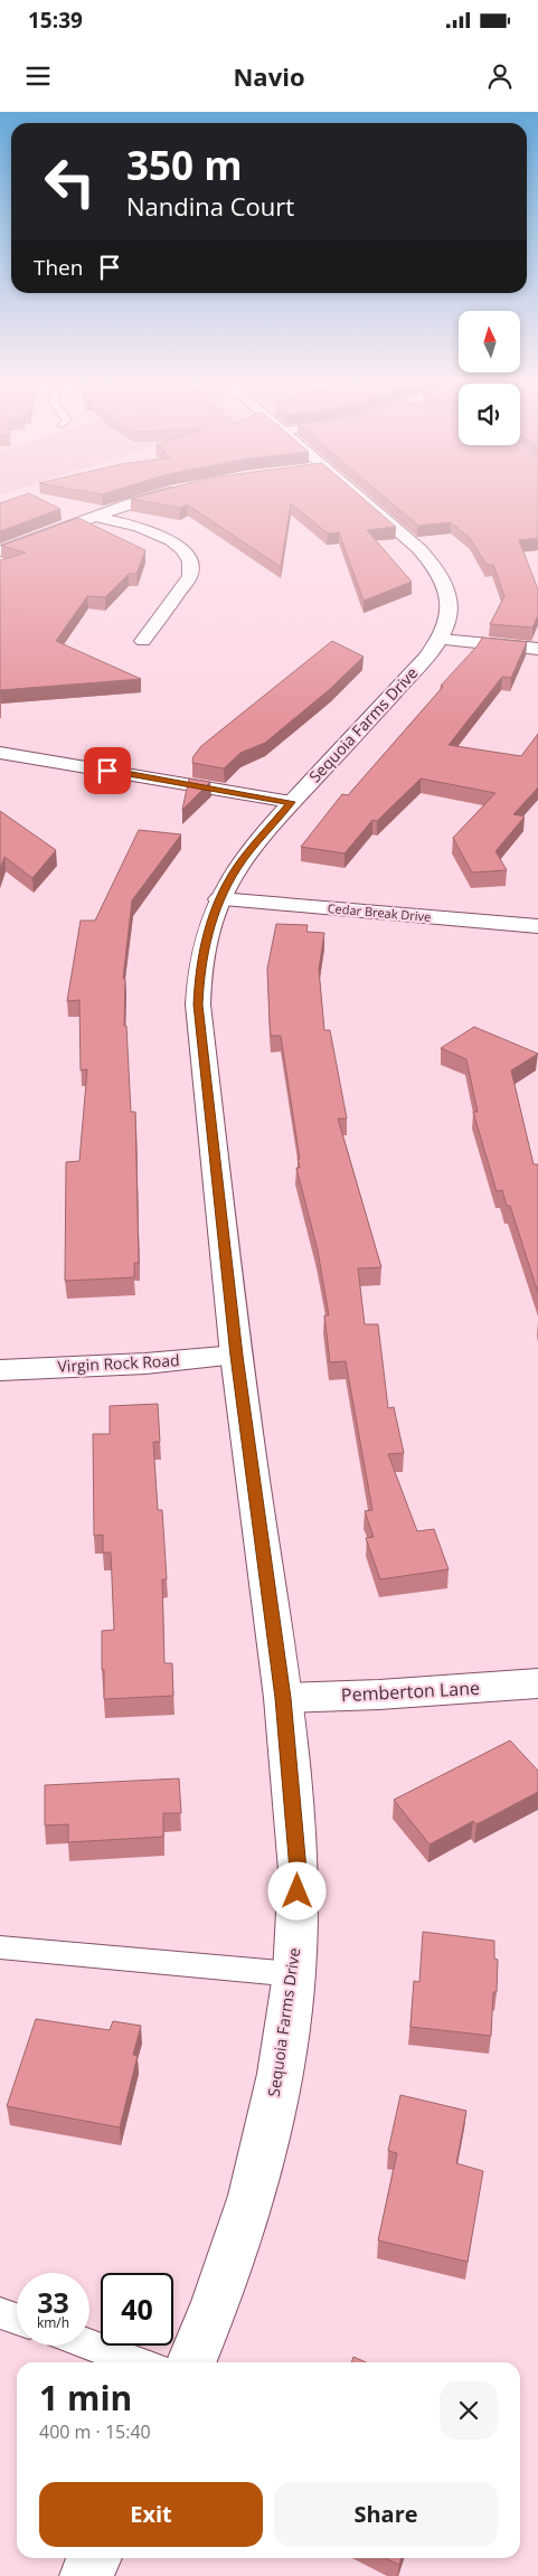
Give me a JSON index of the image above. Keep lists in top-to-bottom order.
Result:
{
  "streets": {
    "street": [
      "Sequoia Farms Drive",
      "Cedar Break Drive",
      "Virgin Rock Road",
      "Pemberton Lane"
    ]
  },
  "crossings": [
    ["Sequoia Farms Drive", "Cedar Break Drive"],
    ["Sequoia Farms Drive", "Virgin Rock Road"],
    ["Sequoia Farms Drive", "Pemberton Lane"]
  ],
  "north": "top",
  "page": {
    "status": "15:39",
    "header": "Navio",
    "turn": ["350 m", "Nandina Court"],
    "then": "Then",
    "speed": "33 km/h",
    "limit": "40",
    "heading": ["1 min", "400 m · 15:40"],
    "buttons": ["Exit", "Share"]
  }
}
